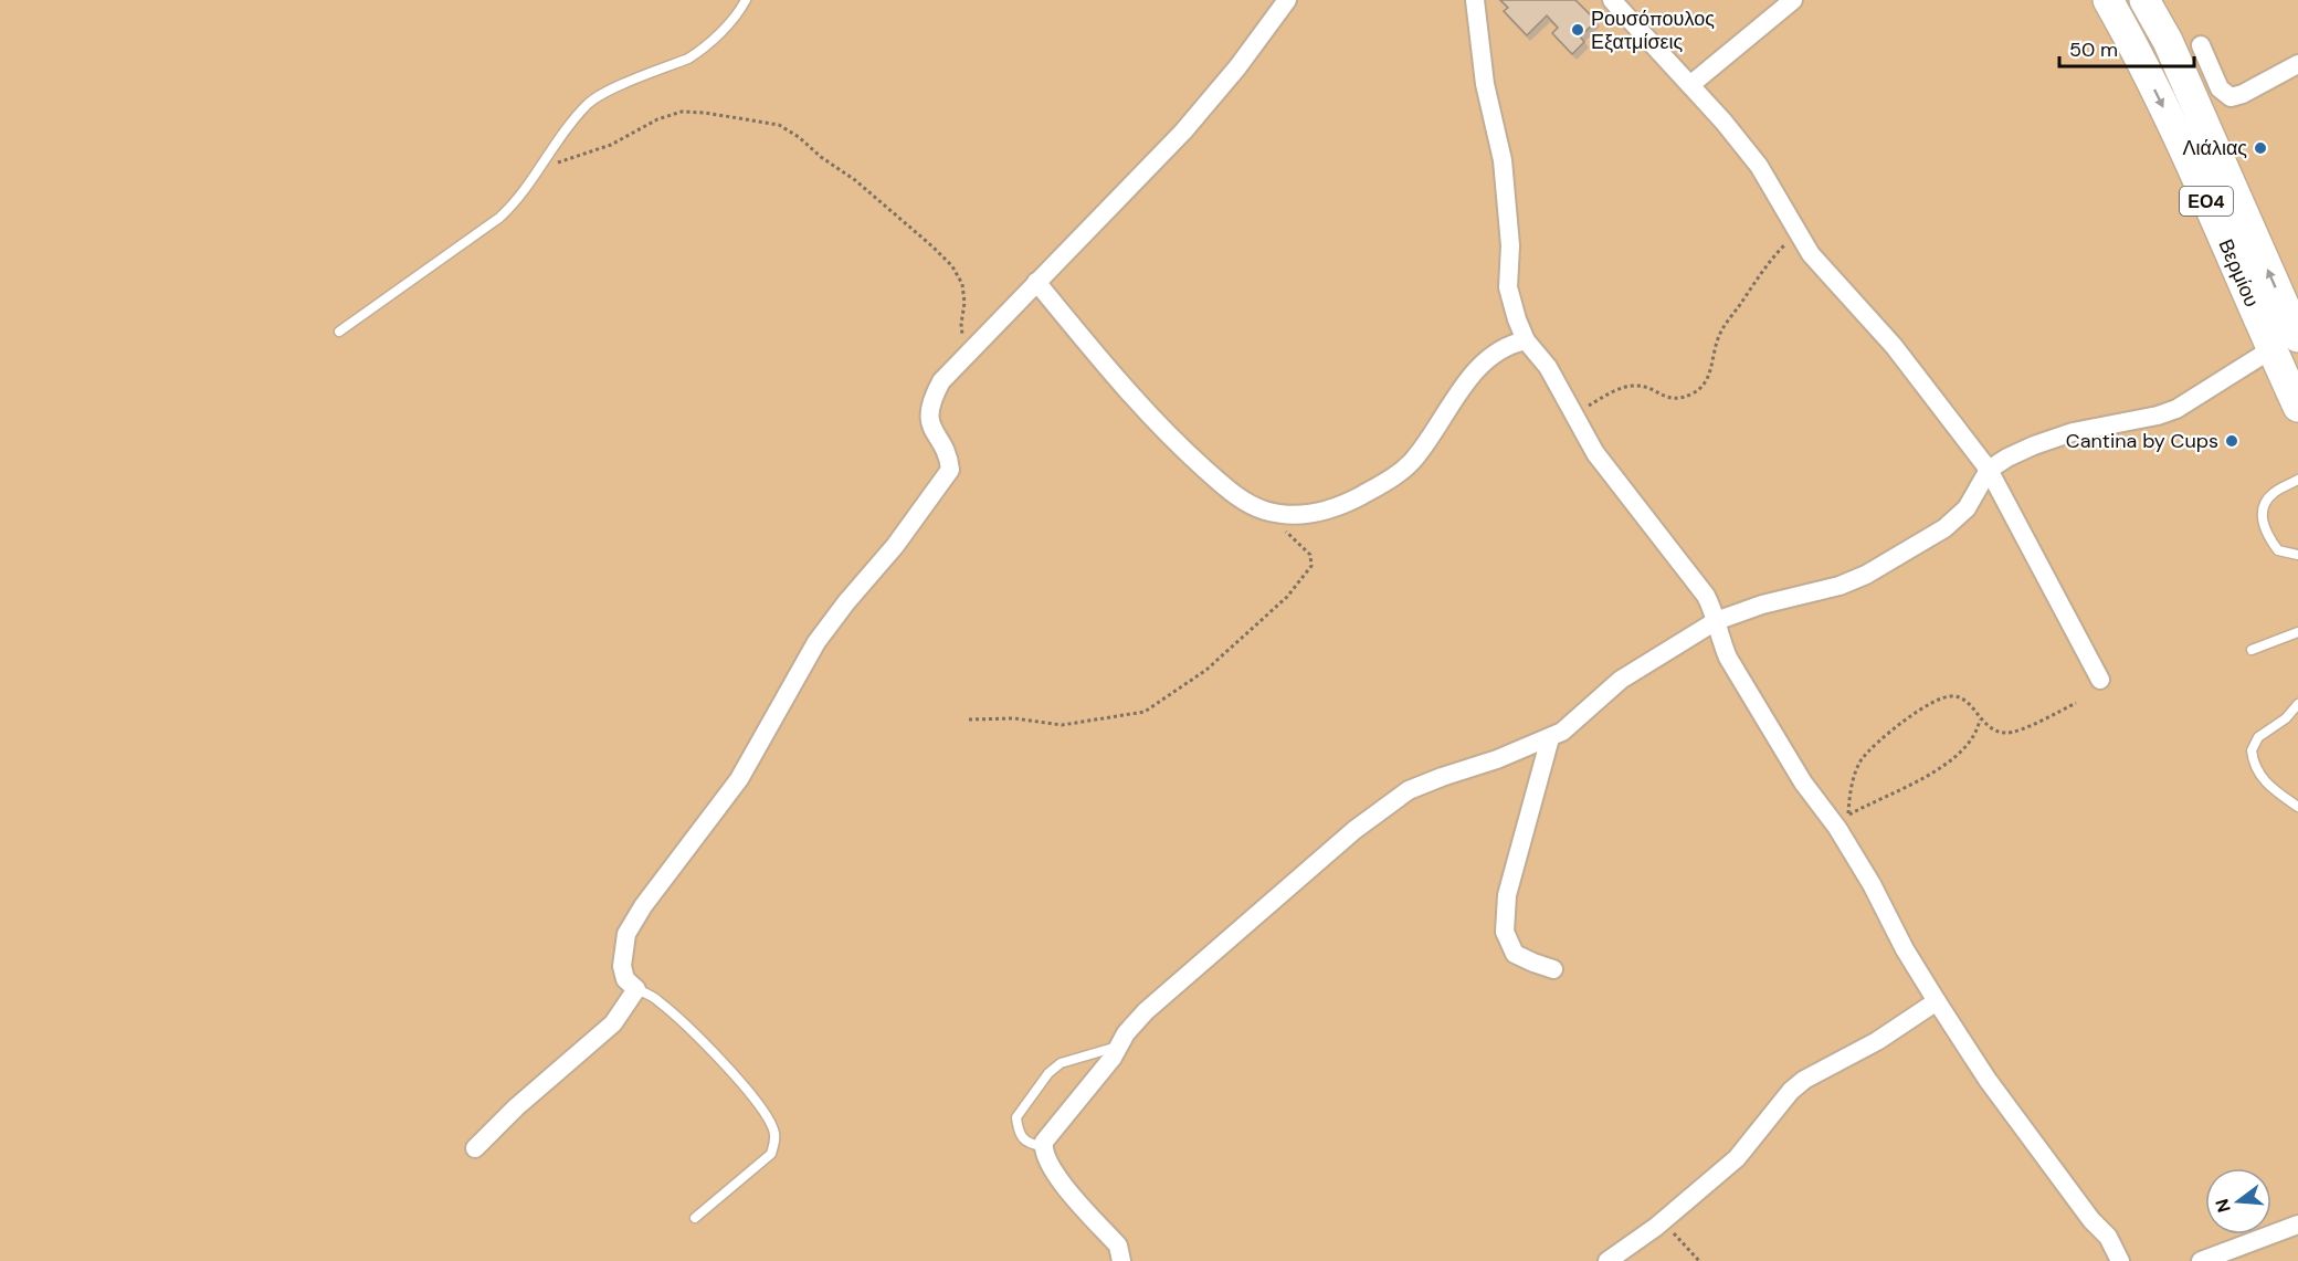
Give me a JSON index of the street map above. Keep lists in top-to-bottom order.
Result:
{
  "streets": {
    "main road": ["ΕΟ4", "Βερμίου"]
  },
  "places": ["Ρουσόπουλος Εξατμίσεις", "Λιάλιας", "Cantina by Cups"],
  "scale_bar": "50 m",
  "north": "left"
}
